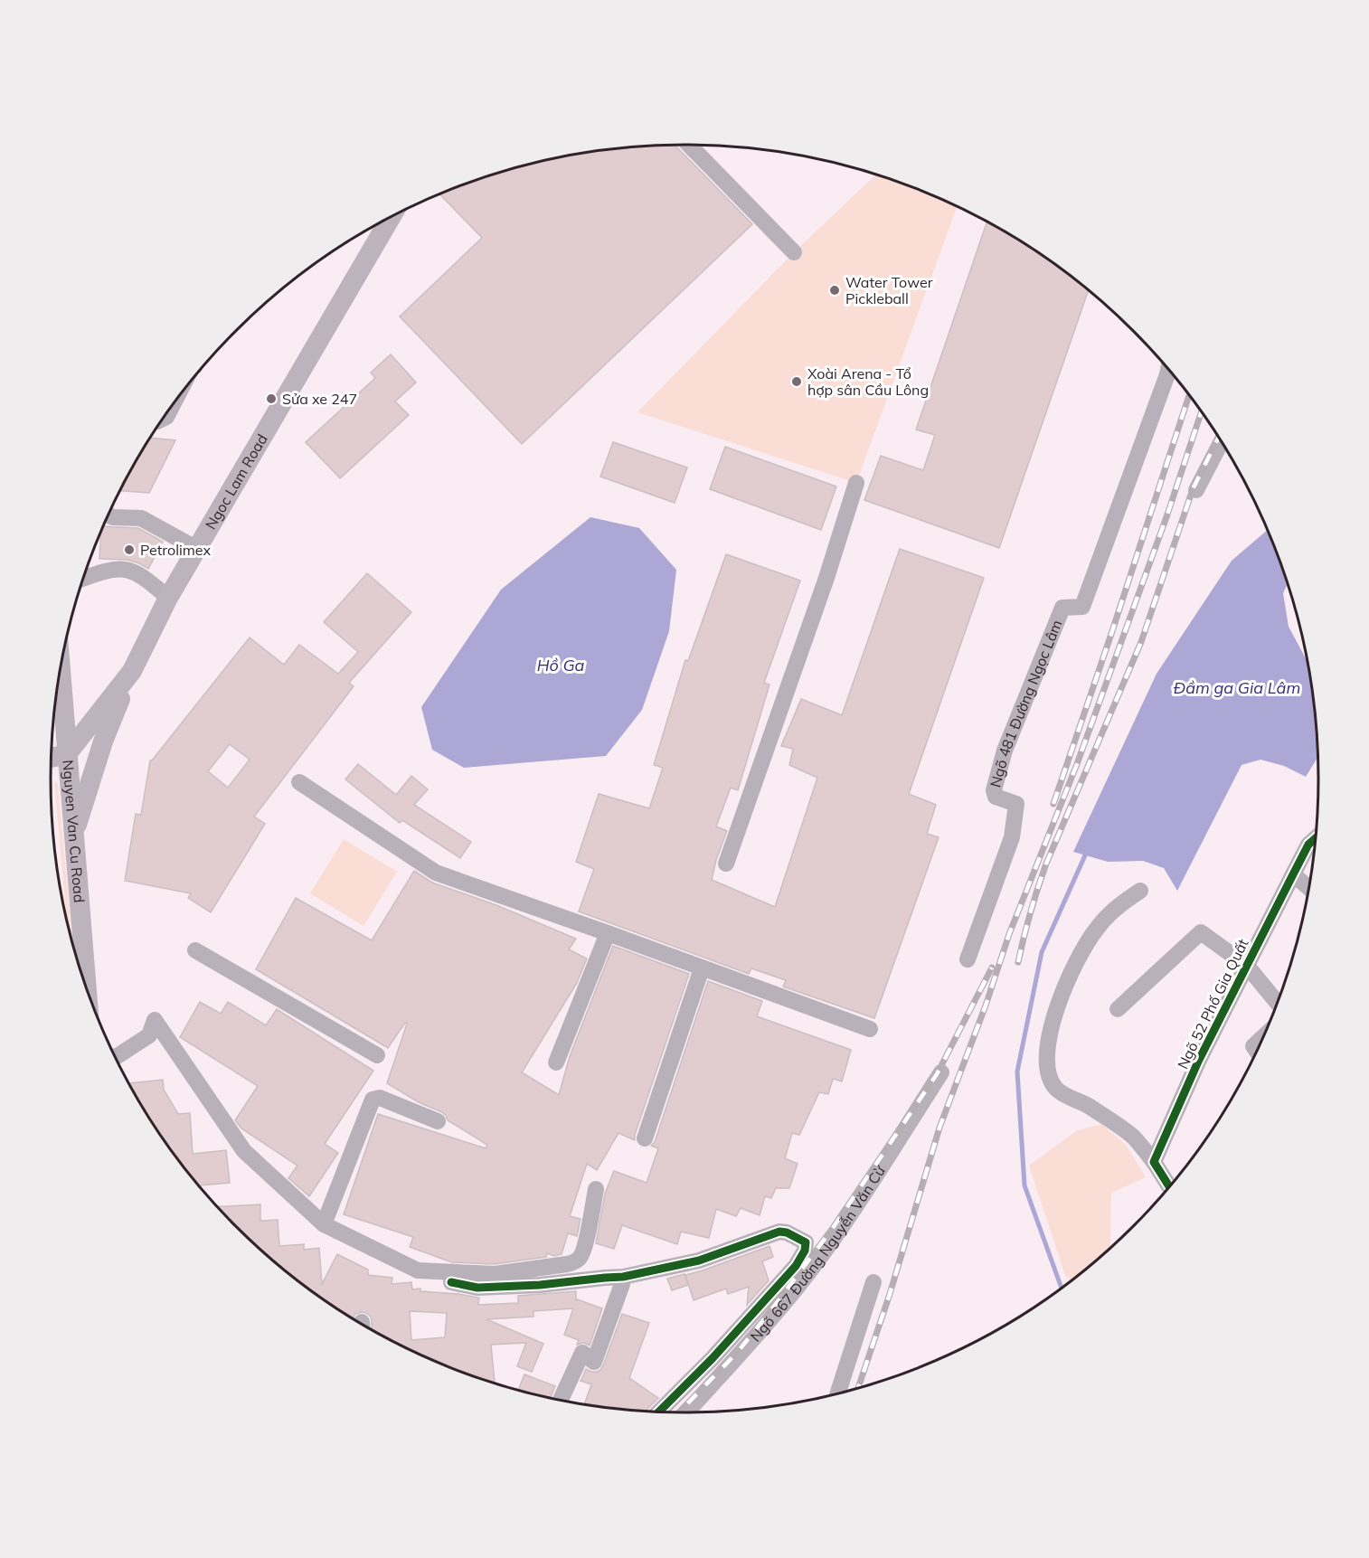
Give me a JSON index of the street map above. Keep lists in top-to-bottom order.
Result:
{
  "streets": {
    "main road": ["Ngoc Lam Road", "Nguyen Van Cu Road"],
    "street": ["Ngõ 481 Đường Ngọc Lâm", "Ngõ 52 Phố Gia Quất", "Ngõ 667 Đường Nguyễn Văn Cừ"]
  },
  "crossings": [
    ["Ngoc Lam Road", "Nguyen Van Cu Road"]
  ],
  "water": ["Hồ Ga", "Đầm ga Gia Lâm"],
  "places": [
    "Water Tower Pickleball",
    "Xoài Arena - Tổ hợp sân Cầu Lông",
    "Sửa xe 247",
    "Petrolimex"
  ]
}
